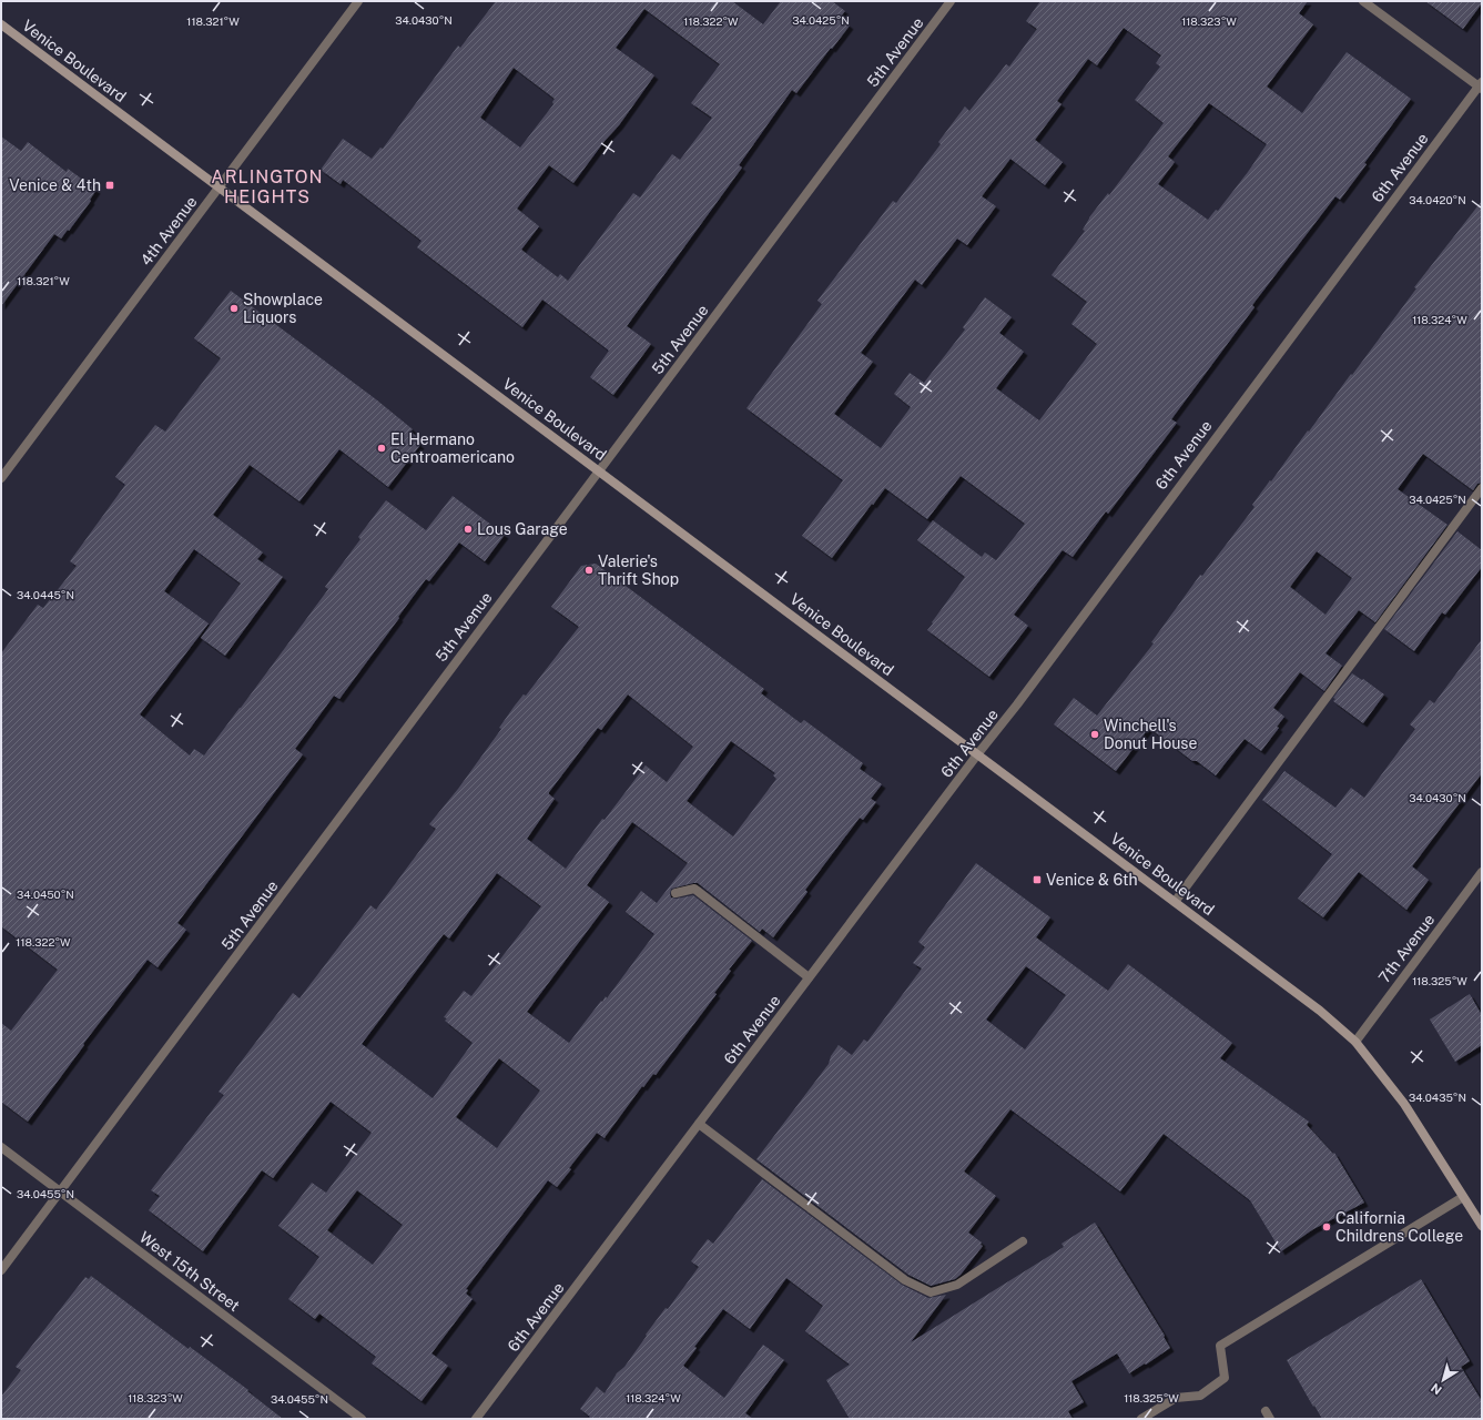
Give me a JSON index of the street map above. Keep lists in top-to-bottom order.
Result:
{
  "streets": {
    "main road": ["Venice Boulevard"],
    "street": [
      "5th Avenue",
      "6th Avenue",
      "4th Avenue",
      "7th Avenue",
      "West 15th Street"
    ]
  },
  "crossings": [
    ["5th Avenue", "Venice Boulevard"],
    ["5th Avenue", "West 15th Street"],
    ["Venice Boulevard", "6th Avenue"],
    ["Venice Boulevard", "4th Avenue"],
    ["Venice Boulevard", "7th Avenue"]
  ],
  "districts": ["ARLINGTON HEIGHTS"],
  "places": {
    "transit": ["Venice & 4th", "Venice & 6th"],
    "other": [
      "Showplace Liquors",
      "El Hermano Centroamericano",
      "Lous Garage",
      "Valerie's Thrift Shop",
      "Winchell's Donut House",
      "California Childrens College"
    ]
  },
  "north": "bottom left",
  "coordinates": [
    "34.0430°N",
    "34.0425°N",
    "118.321°W",
    "118.322°W",
    "118.323°W",
    "34.0420°N",
    "118.324°W",
    "34.0445°N",
    "34.0450°N",
    "118.325°W",
    "34.0435°N",
    "34.0455°N"
  ]
}
